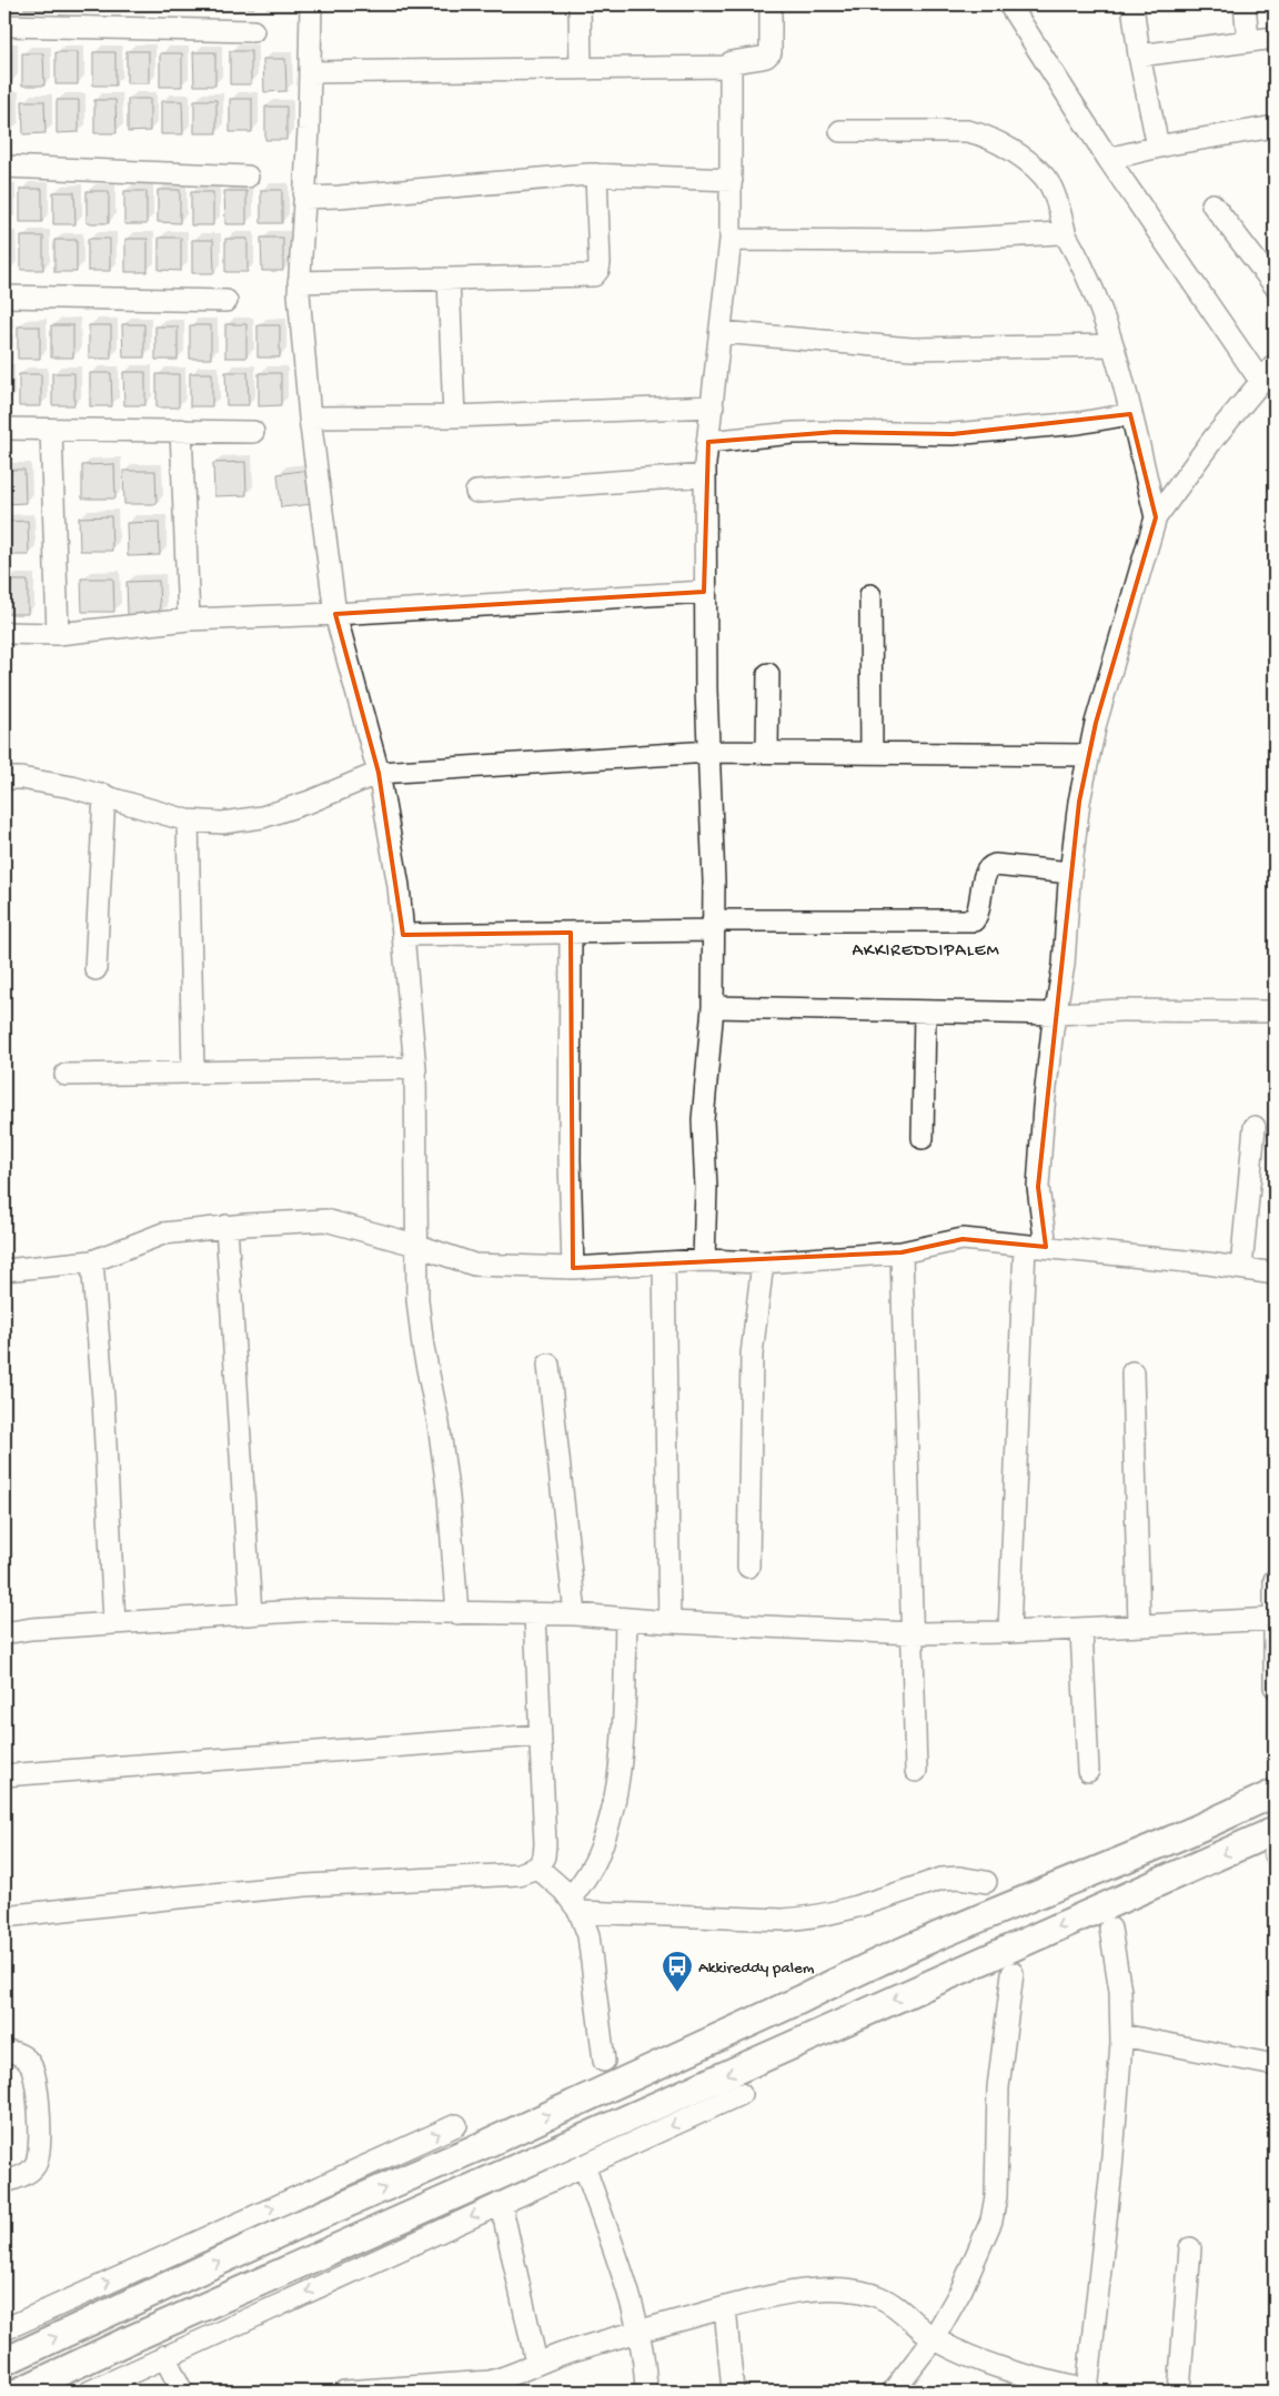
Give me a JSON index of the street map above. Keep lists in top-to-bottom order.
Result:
{
  "districts": ["AKKIREDDIPALEM"],
  "places": {
    "bus stop": ["Akkireddy palem"]
  }
}
